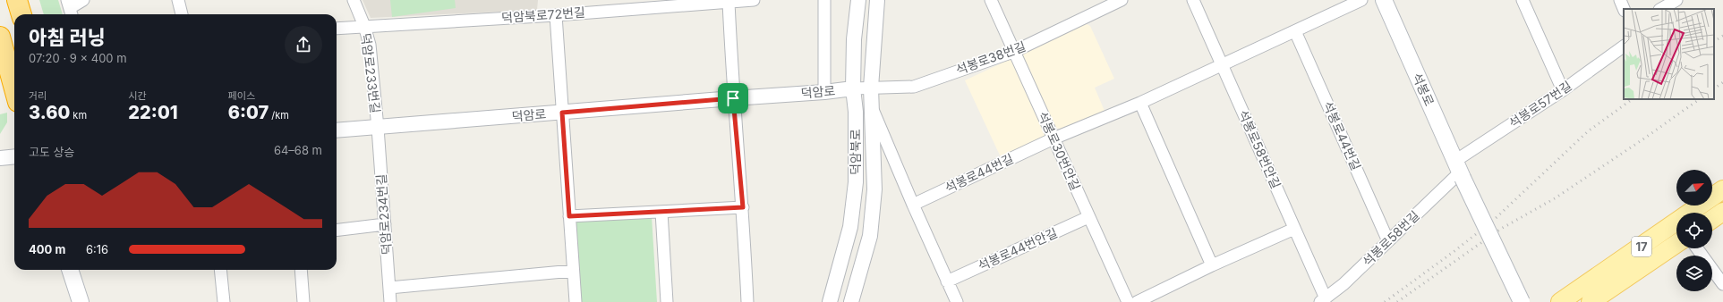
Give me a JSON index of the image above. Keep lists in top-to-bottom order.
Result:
{
  "streets": {
    "main road": ["석봉로", "17"],
    "street": [
      "덕암북로72번길",
      "석봉로38번길",
      "덕암로233번길",
      "덕암로",
      "석봉로57번길",
      "석봉로44번길",
      "석봉로58번안길",
      "석봉로30번안길",
      "덕암북로",
      "덕암로234번길",
      "석봉로58번길",
      "석봉로44번안길"
    ]
  },
  "crossings": [
    ["덕암북로72번길", "덕암로233번길"],
    ["석봉로38번길", "덕암로"],
    ["석봉로38번길", "석봉로30번안길"],
    ["석봉로38번길", "덕암북로"],
    ["덕암로233번길", "덕암로"],
    ["덕암로233번길", "덕암로234번길"],
    ["석봉로", "석봉로57번길"],
    ["석봉로", "석봉로58번길"],
    ["덕암로", "덕암북로"],
    ["덕암로", "덕암로234번길"],
    ["석봉로57번길", "석봉로58번길"],
    ["석봉로44번길", "석봉로58번안길"],
    ["석봉로44번길", "석봉로30번안길"],
    ["석봉로44번길", "석봉로58번길"],
    ["석봉로58번안길", "석봉로58번길"],
    ["석봉로30번안길", "석봉로44번안길"]
  ],
  "north": "top right",
  "page": {
    "heading": ["아침 러닝", "07:20 · 9 × 400 m"],
    "stats": [
      ["거리", "3.60 km"],
      ["시간", "22:01"],
      ["페이스", "6:07 /km"]
    ],
    "chart": ["고도 상승", "64–68 m"],
    "list": [
      {
        "name": "400 m",
        "note": "6:16"
      }
    ]
  }
}
